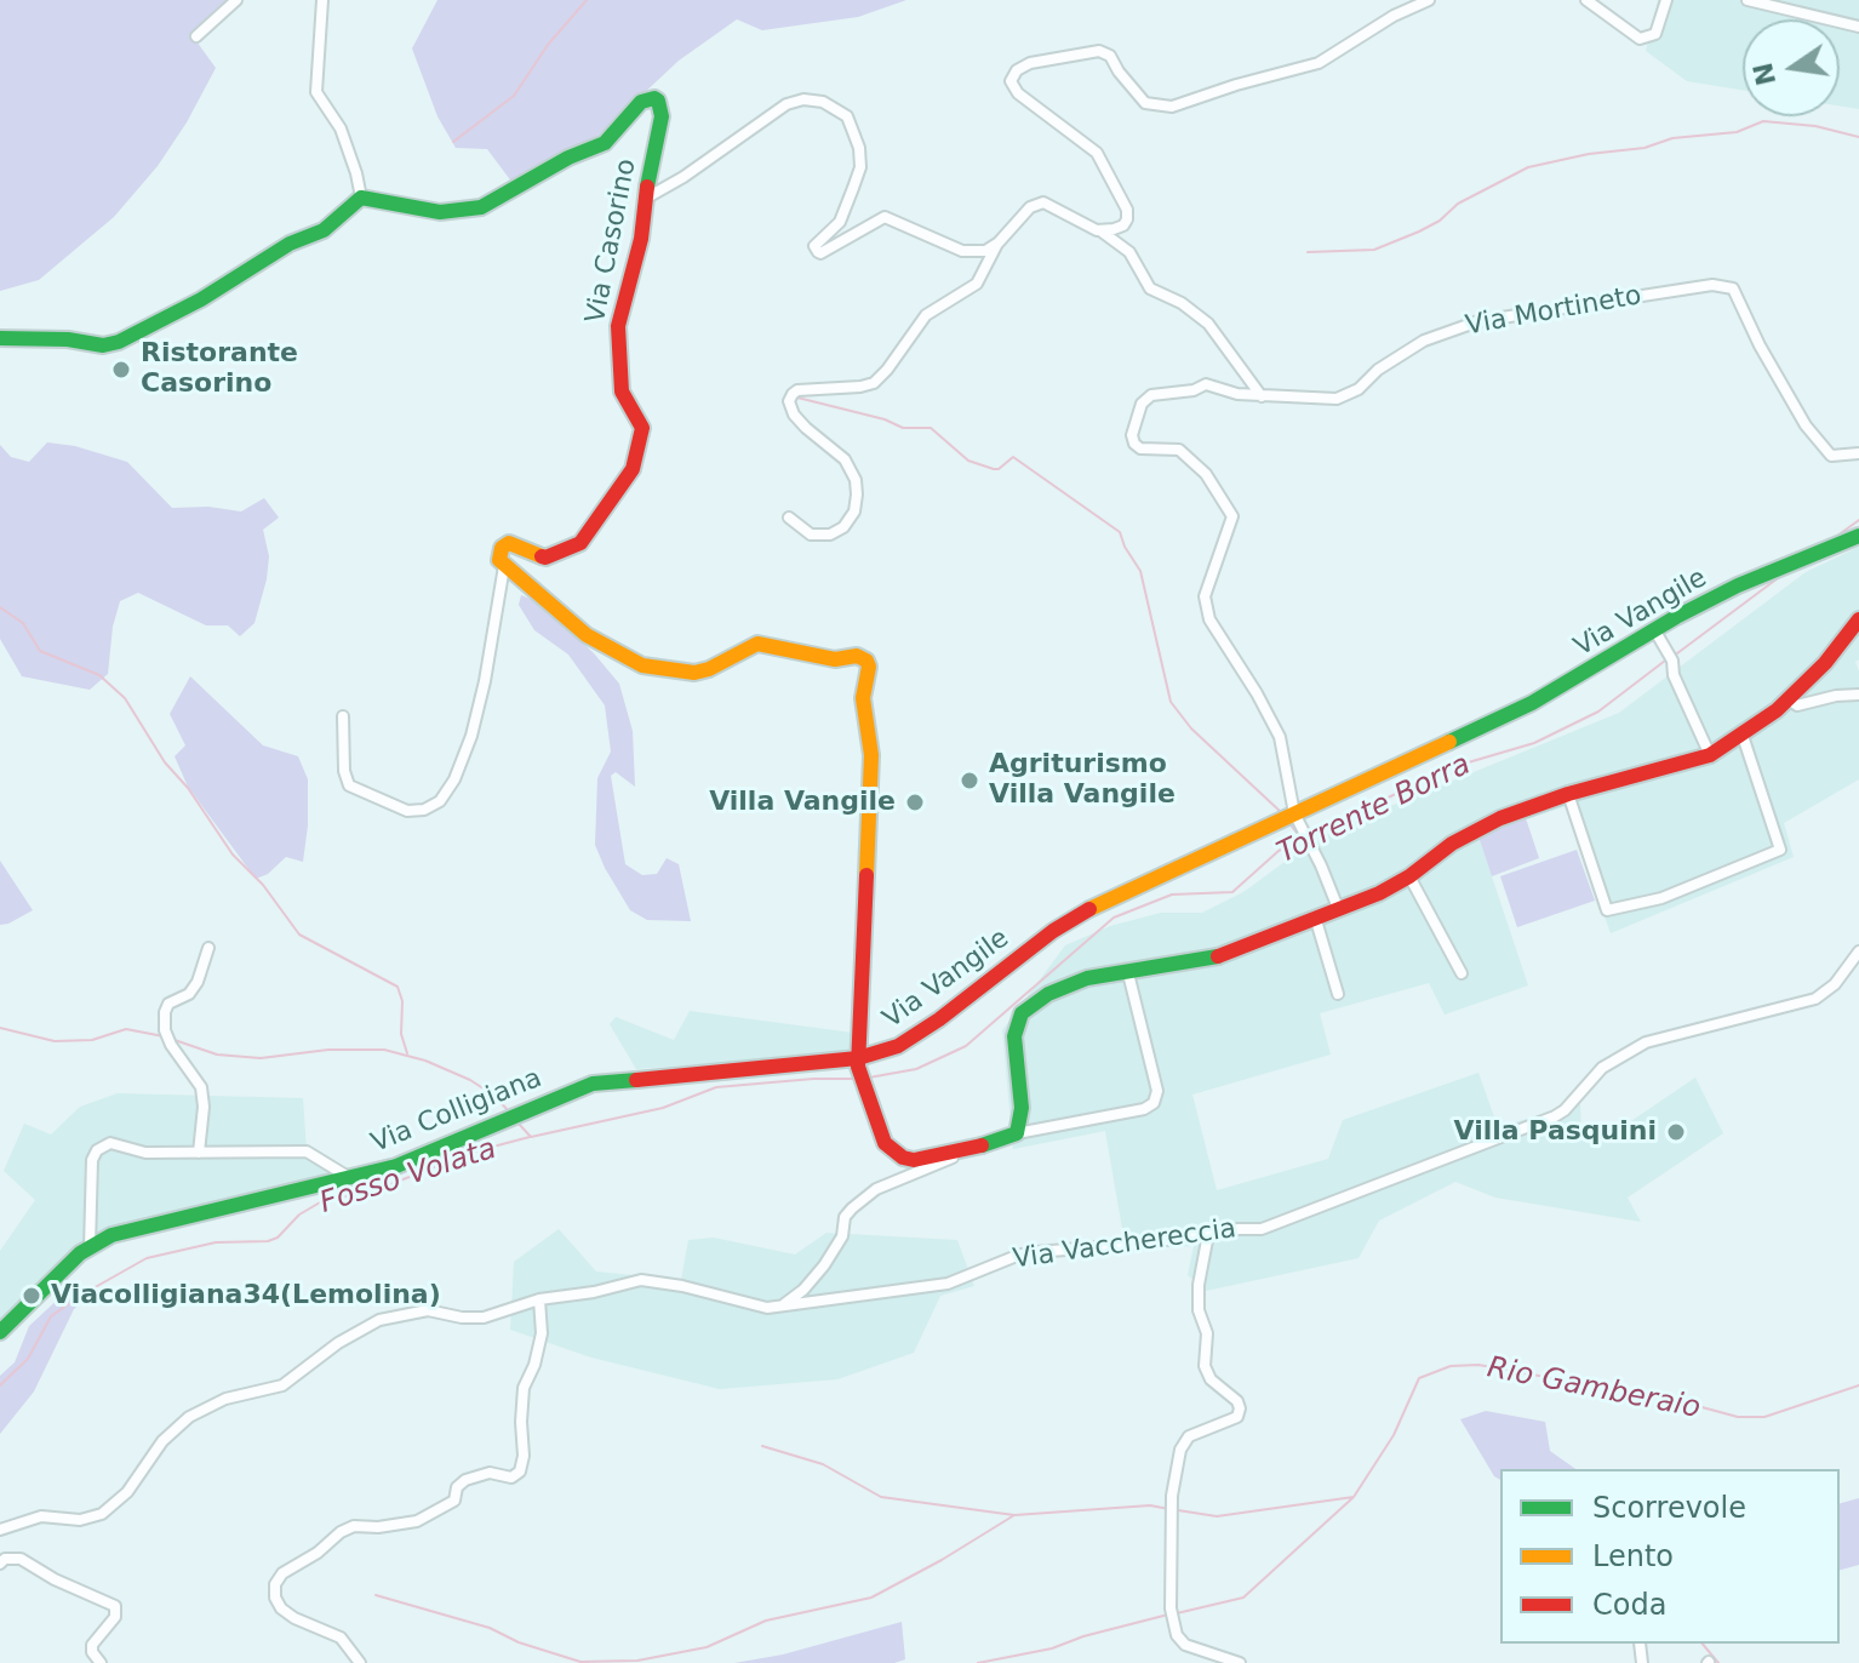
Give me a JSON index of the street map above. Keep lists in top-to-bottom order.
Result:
{
  "streets": {
    "street": [
      "Via Casorino",
      "Via Mortineto",
      "Via Vangile",
      "Via Colligiana",
      "Via Vacchereccia"
    ]
  },
  "crossings": [
    ["Via Mortineto", "Via Vangile"],
    ["Via Vangile", "Via Colligiana"]
  ],
  "water": ["Torrente Borra", "Fosso Volata", "Rio Gamberaio"],
  "places": [
    "Ristorante Casorino",
    "Agriturismo Villa Vangile",
    "Villa Vangile",
    "Villa Pasquini",
    "Viacolligiana34(Lemolina)"
  ],
  "legend": ["Scorrevole", "Lento", "Coda"],
  "north": "left"
}
